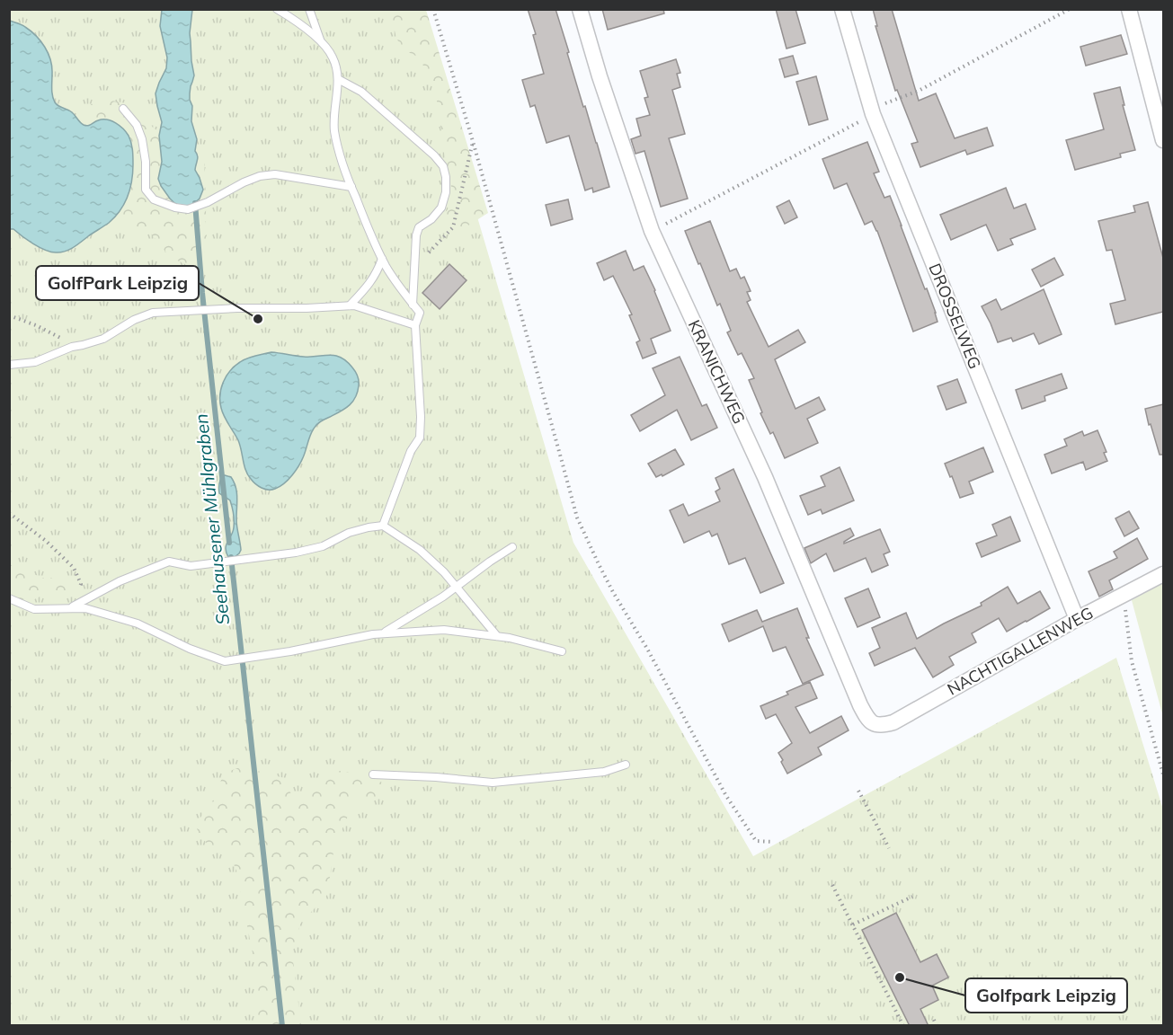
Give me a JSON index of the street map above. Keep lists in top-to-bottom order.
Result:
{
  "streets": {
    "street": ["DROSSELWEG", "KRANICHWEG", "NACHTIGALLENWEG"]
  },
  "crossings": [
    ["DROSSELWEG", "NACHTIGALLENWEG"],
    ["KRANICHWEG", "NACHTIGALLENWEG"]
  ],
  "water": ["Seehausener Mühlgraben"],
  "places": ["GolfPark Leipzig", "Golfpark Leipzig"]
}
